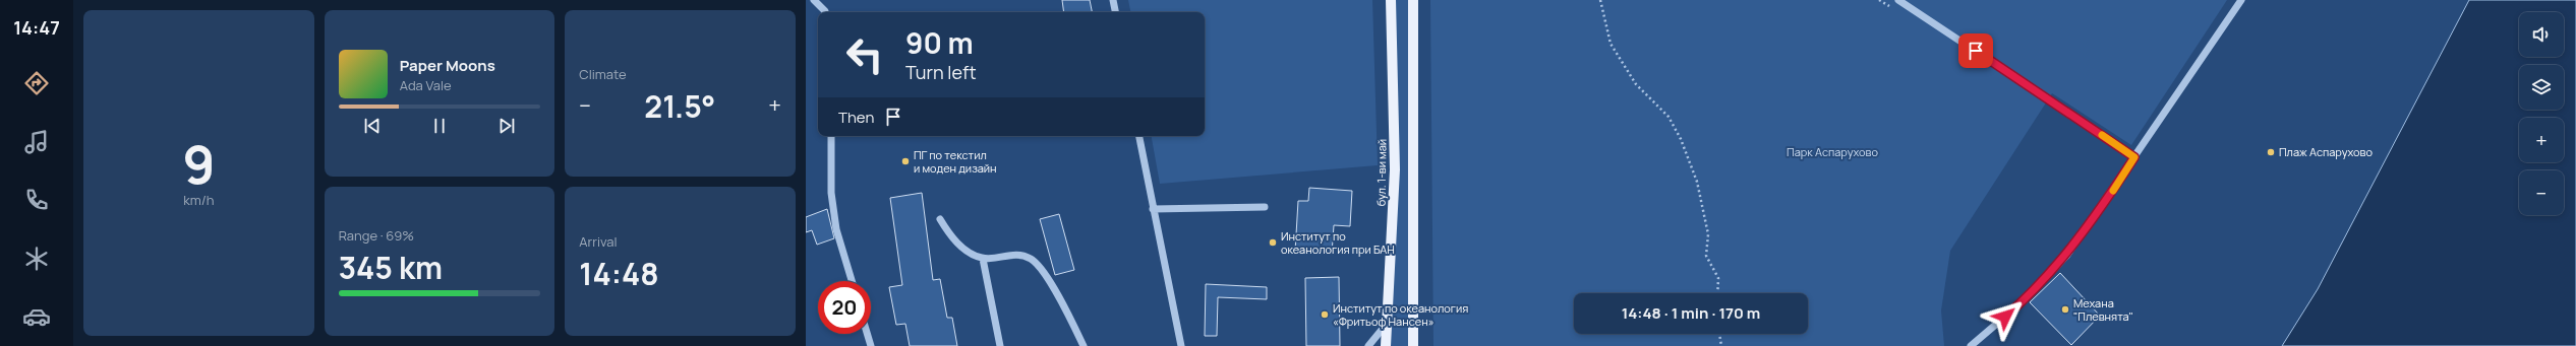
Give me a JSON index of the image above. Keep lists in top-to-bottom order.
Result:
{
  "streets": {
    "main road": ["бул. 1-ви май"]
  },
  "parks": ["Парк Аспарухово"],
  "places": [
    "Плаж Аспарухово",
    "ПГ по текстил и моден дизайн",
    "Институт по океанология при БАН",
    "Механа \"Плевнята\"",
    "Институт по океанология «Фритьоф Нансен»"
  ],
  "page": {
    "tabs": "14:47",
    "tile": [
      ["9", "km/h"],
      "Climate",
      ["Range · 69%", "345 km"],
      ["Arrival", "14:48"]
    ],
    "map_buttons": ["+", "−"],
    "turn": ["90 m", "Turn left"],
    "song": ["Paper Moons", "Ada Vale"],
    "heat": ["−", "21.5°", "+"],
    "then": "Then",
    "limit": "20",
    "trip": "14:48 · 1 min · 170 m"
  }
}
